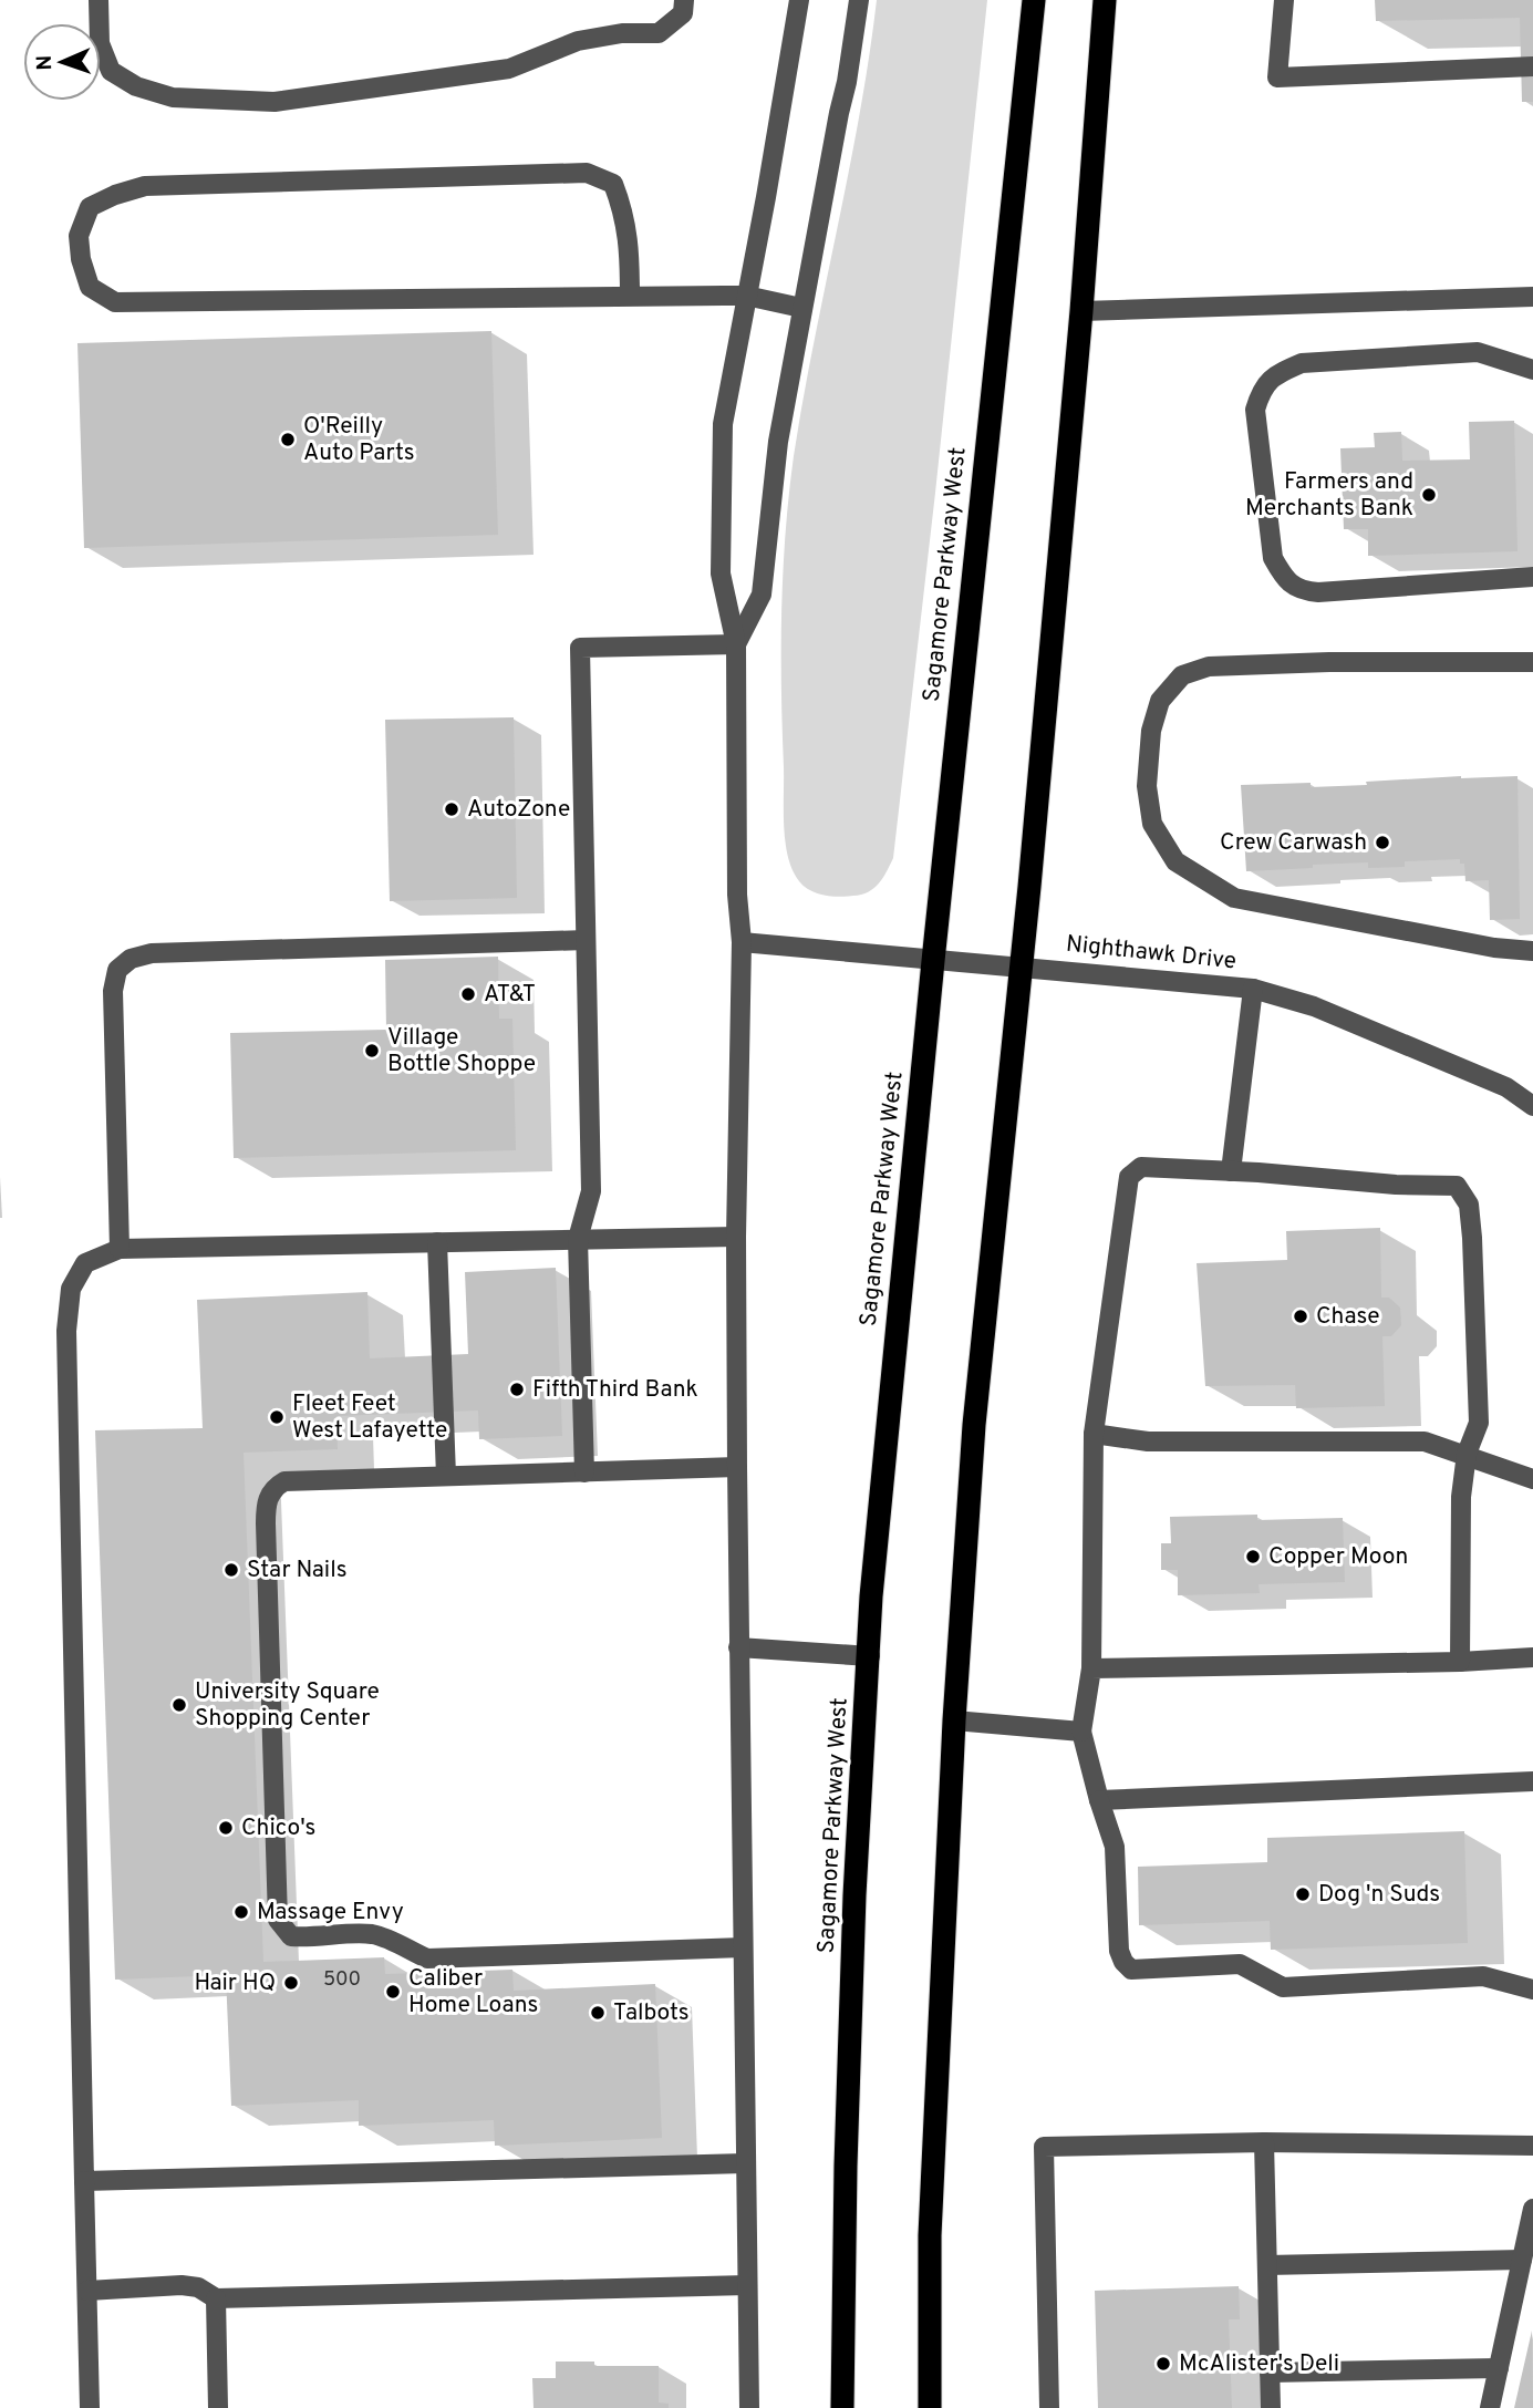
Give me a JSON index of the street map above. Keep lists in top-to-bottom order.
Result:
{
  "streets": {
    "highway": ["Sagamore Parkway West"],
    "street": ["Nighthawk Drive"]
  },
  "crossings": [
    ["Sagamore Parkway West", "Nighthawk Drive"]
  ],
  "places": [
    "O'Reilly Auto Parts",
    "Farmers and Merchants Bank",
    "AutoZone",
    "Crew Carwash",
    "AT&T",
    "Village Bottle Shoppe",
    "Chase",
    "Fifth Third Bank",
    "Fleet Feet West Lafayette",
    "Copper Moon",
    "Star Nails",
    "University Square Shopping Center",
    "Chico's",
    "Dog 'n Suds",
    "Massage Envy",
    "Hair HQ",
    "Caliber Home Loans",
    "Talbots",
    "McAlister's Deli"
  ],
  "house_numbers": ["500"],
  "north": "left"
}
